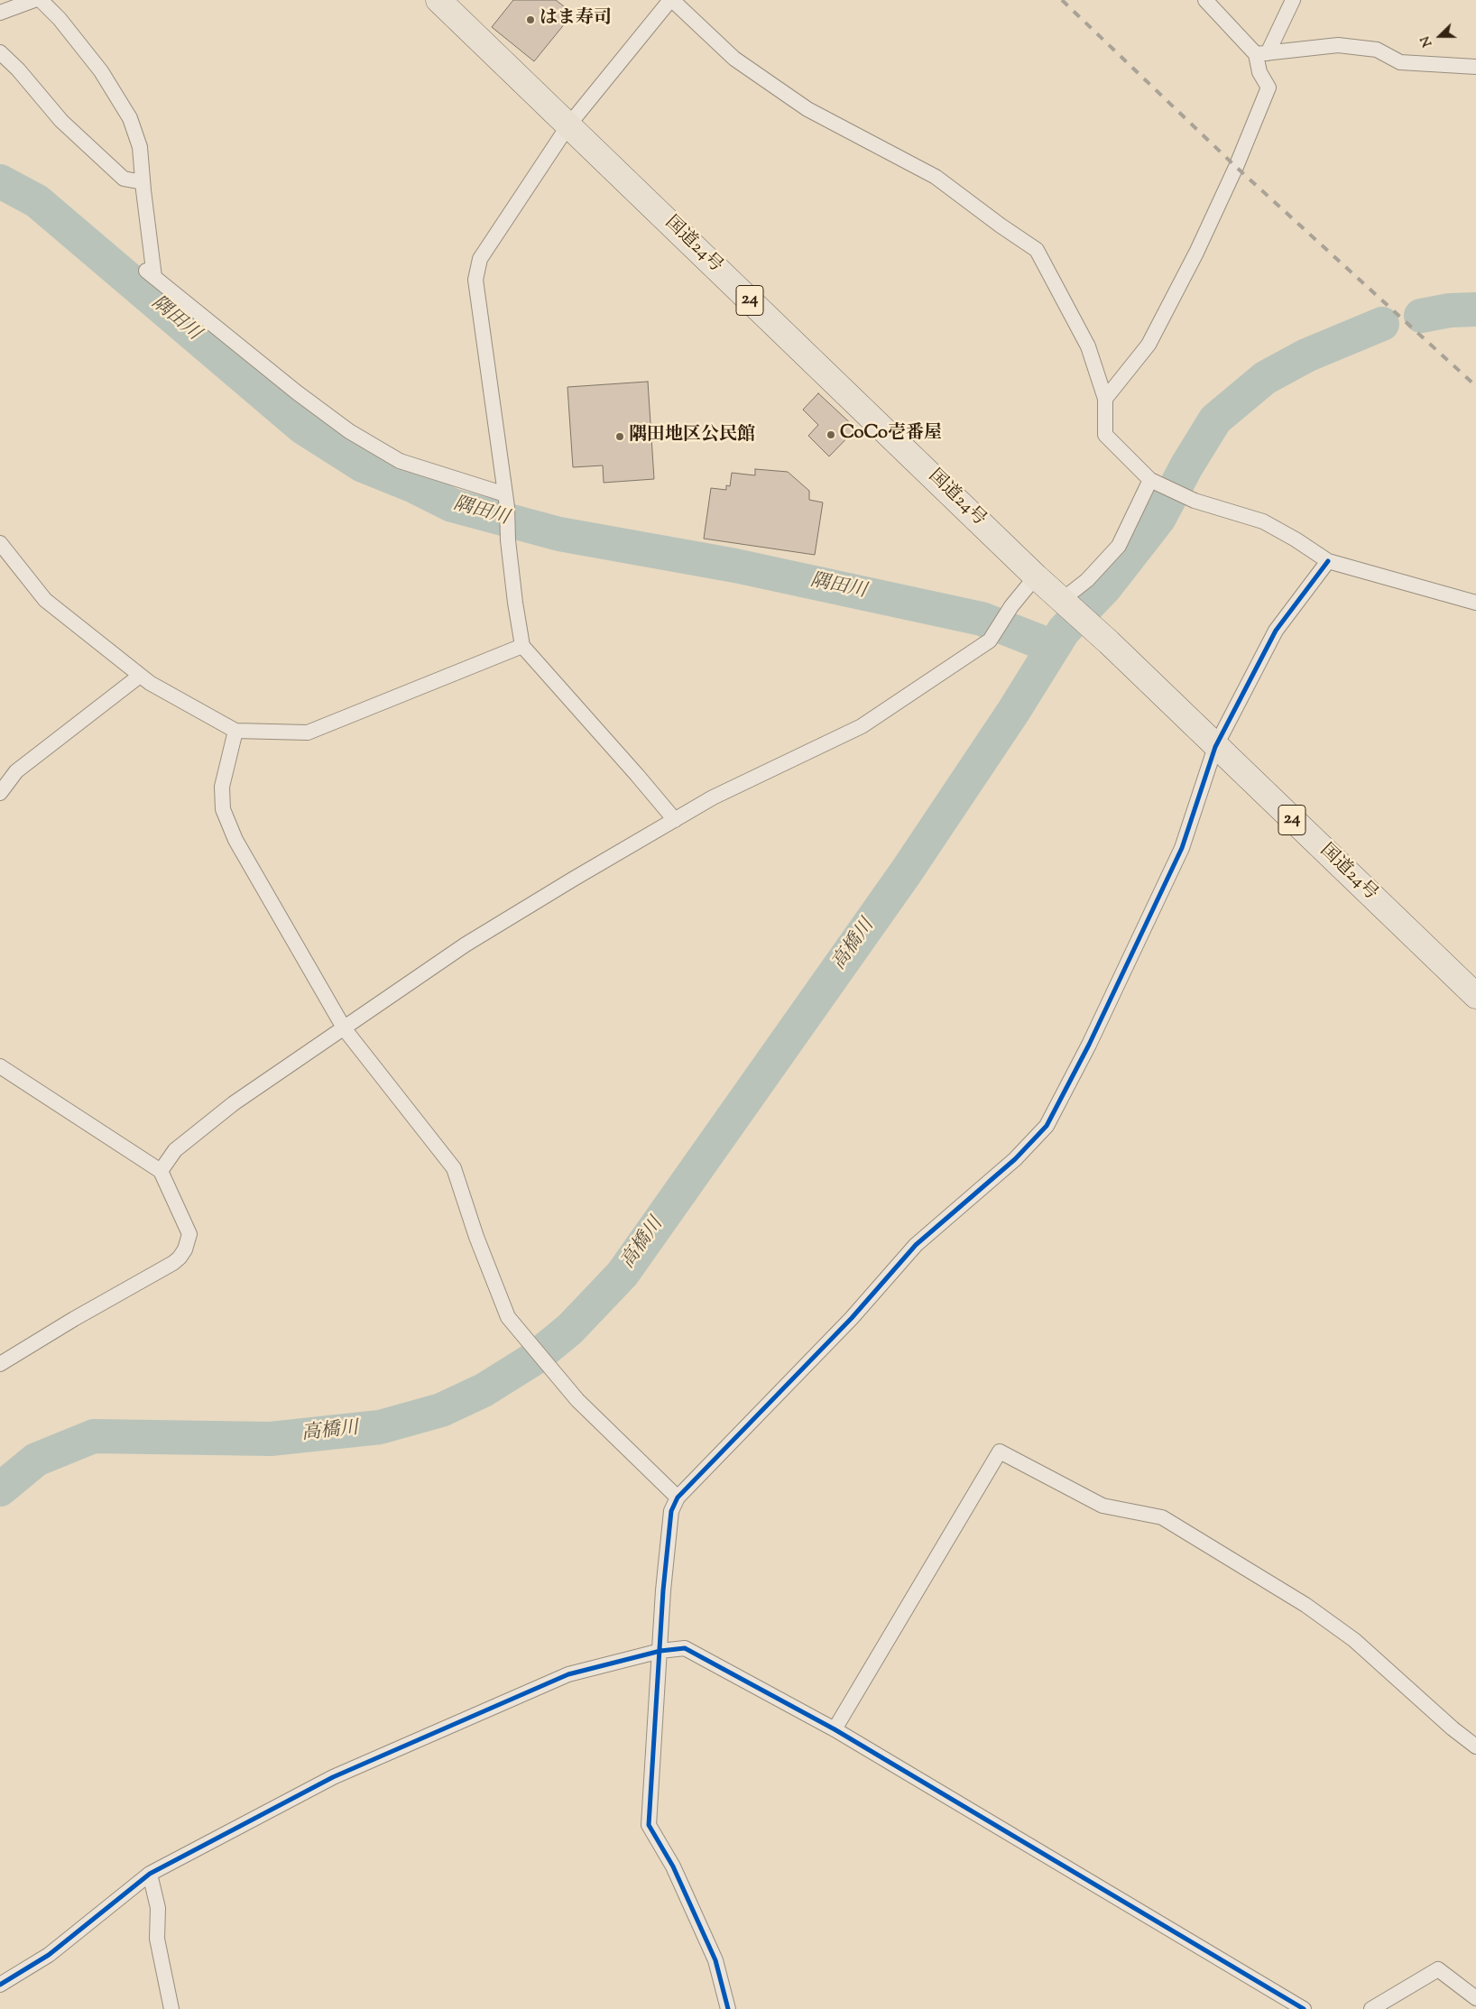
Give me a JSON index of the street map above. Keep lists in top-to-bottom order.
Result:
{
  "streets": {
    "highway": ["国道24号", "24"]
  },
  "water": ["隅田川", "高橋川"],
  "places": ["はま寿司", "CoCo壱番屋", "隅田地区公民館"],
  "north": "left"
}
